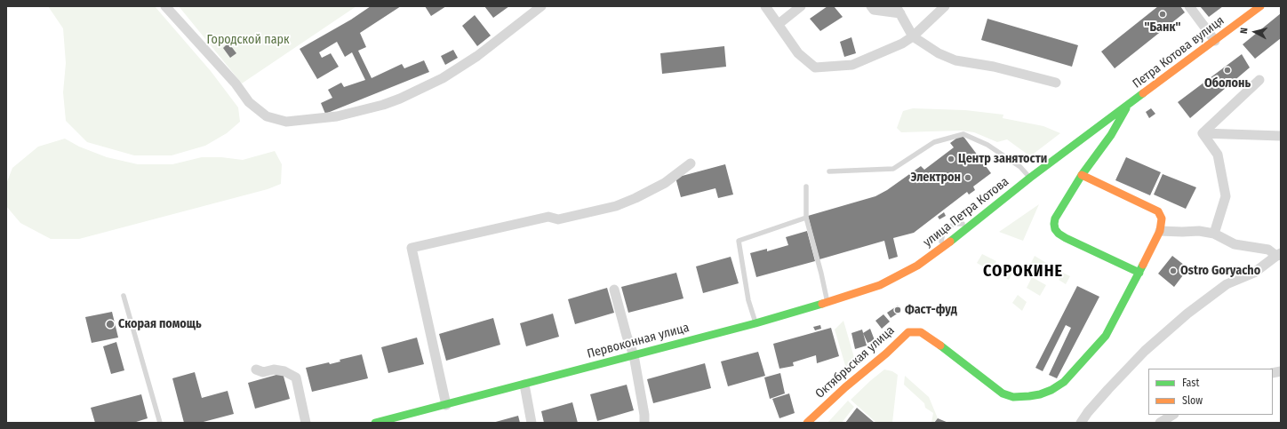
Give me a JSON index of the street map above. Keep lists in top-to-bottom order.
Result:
{
  "streets": {
    "main road": [
      "Петра Котова вулиця",
      "улица Петра Котова",
      "Первоконная улица",
      "Октябрьская улица"
    ]
  },
  "crossings": [
    ["Петра Котова вулиця", "улица Петра Котова"],
    ["улица Петра Котова", "Первоконная улица"]
  ],
  "districts": ["СОРОКИНЕ"],
  "parks": ["Городской парк"],
  "places": [
    "\"Банк\"",
    "Оболонь",
    "Центр занятости",
    "Электрон",
    "Ostro Goryacho",
    "Фаст-фуд",
    "Скорая помощь"
  ],
  "legend": ["Fast", "Slow"],
  "north": "left"
}
